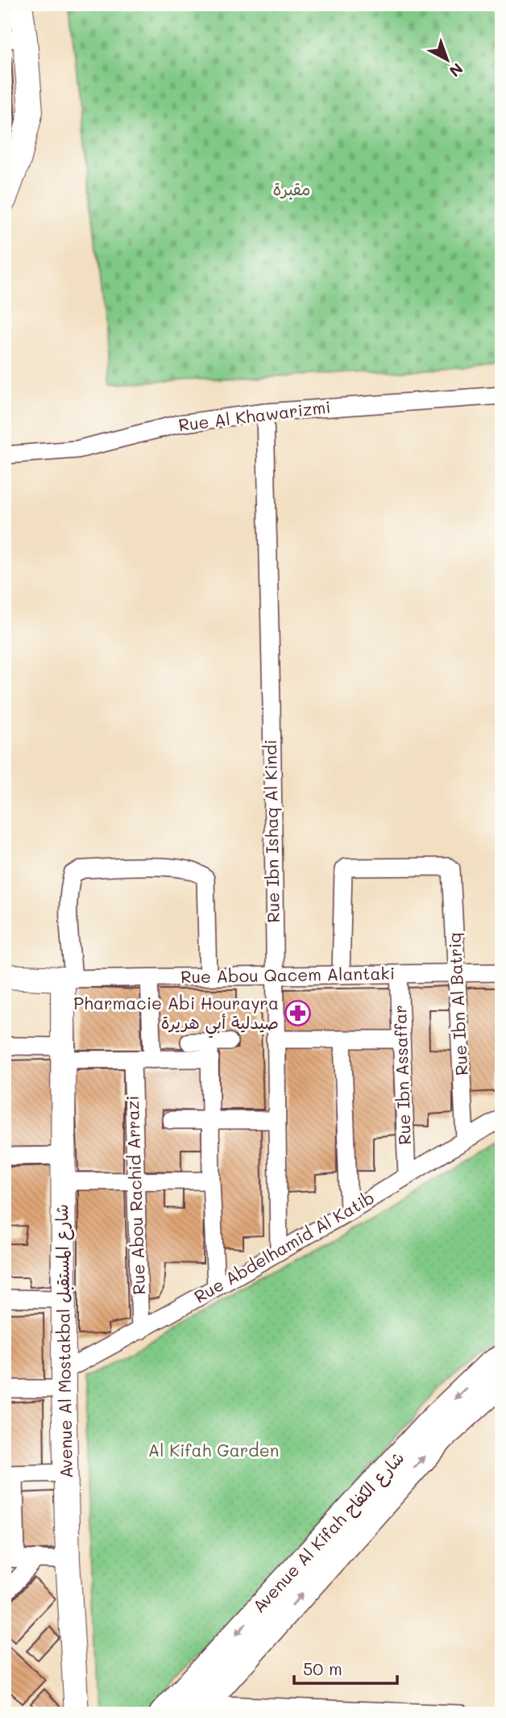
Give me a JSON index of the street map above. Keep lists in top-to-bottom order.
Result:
{
  "streets": {
    "main road": ["Avenue Al Kifah شارع الكفاح"],
    "street": [
      "Rue Al Khawarizmi",
      "Rue Ibn Ishaq Al Kindi",
      "Rue Abou Qacem Alantaki",
      "Rue Ibn Al Batriq",
      "Rue Ibn Assaffar",
      "Rue Abou Rachid Arrazi",
      "Rue Abdelhamid Al Katib",
      "Avenue Al Mostakbal شارع المستقبل"
    ]
  },
  "crossings": [
    ["Rue Al Khawarizmi", "Rue Ibn Ishaq Al Kindi"],
    ["Rue Ibn Ishaq Al Kindi", "Rue Abou Qacem Alantaki"],
    ["Rue Ibn Ishaq Al Kindi", "Rue Abdelhamid Al Katib"],
    ["Rue Abou Qacem Alantaki", "Rue Ibn Al Batriq"],
    ["Rue Abou Qacem Alantaki", "Rue Ibn Assaffar"],
    ["Rue Abou Qacem Alantaki", "Avenue Al Mostakbal شارع المستقبل"],
    ["Rue Ibn Al Batriq", "Rue Abdelhamid Al Katib"],
    ["Rue Ibn Assaffar", "Rue Abdelhamid Al Katib"],
    ["Rue Abou Rachid Arrazi", "Rue Abdelhamid Al Katib"],
    ["Rue Abdelhamid Al Katib", "Avenue Al Mostakbal شارع المستقبل"]
  ],
  "parks": ["مقبرة", "Al Kifah Garden"],
  "places": {
    "pharmacy": ["Pharmacie Abi Hourayra صيدلية أبي هريرة"]
  },
  "scale_bar": "50 m",
  "north": "bottom right"
}
